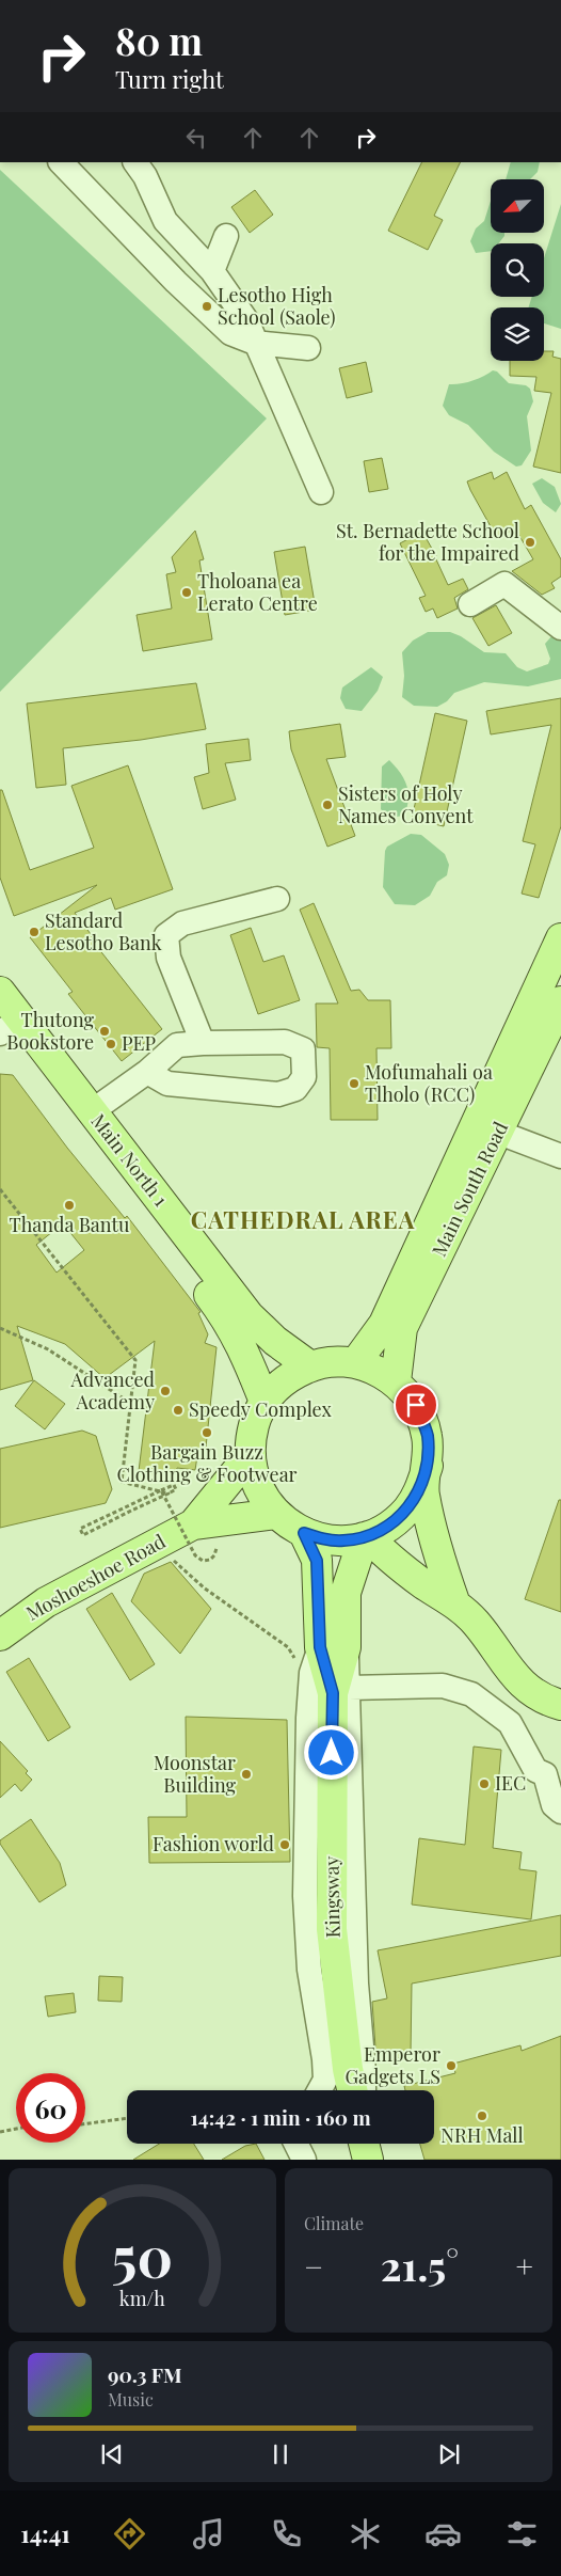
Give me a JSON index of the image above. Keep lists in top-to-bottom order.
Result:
{
  "streets": {
    "main road": [
      "Main North 1",
      "Main South Road",
      "Moshoeshoe Road",
      "Kingsway"
    ]
  },
  "crossings": [
    ["Main North 1", "Main South Road"],
    ["Main North 1", "Moshoeshoe Road"],
    ["Main North 1", "Kingsway"],
    ["Main South Road", "Moshoeshoe Road"],
    ["Main South Road", "Kingsway"],
    ["Moshoeshoe Road", "Kingsway"]
  ],
  "districts": ["CATHEDRAL AREA"],
  "places": [
    "Lesotho High School (Saole)",
    "St. Bernadette School for the Impaired",
    "Tholoana ea Lerato Centre",
    "Sisters of Holy Names Convent",
    "Standard Lesotho Bank",
    "Thutong Bookstore",
    "PEP",
    "Mofumahali oa Tlholo (RCC)",
    "Thanda Bantu",
    "Advanced Academy",
    "Speedy Complex",
    "Bargain Buzz Clothing & Footwear",
    "Moonstar Building",
    "IEC",
    "Fashion world",
    "Emperor Gadgets LS",
    "NRH Mall"
  ],
  "north": "bottom left",
  "page": {
    "turn": ["80 m", "Turn right"],
    "limit": "60",
    "trip": "14:42 · 1 min · 160 m",
    "tile": "Climate",
    "heat": ["−", "21.5°", "+"],
    "song": ["90.3 FM", "Music"],
    "tabs": "14:41",
    "gauge": ["50", "km/h"]
  }
}
